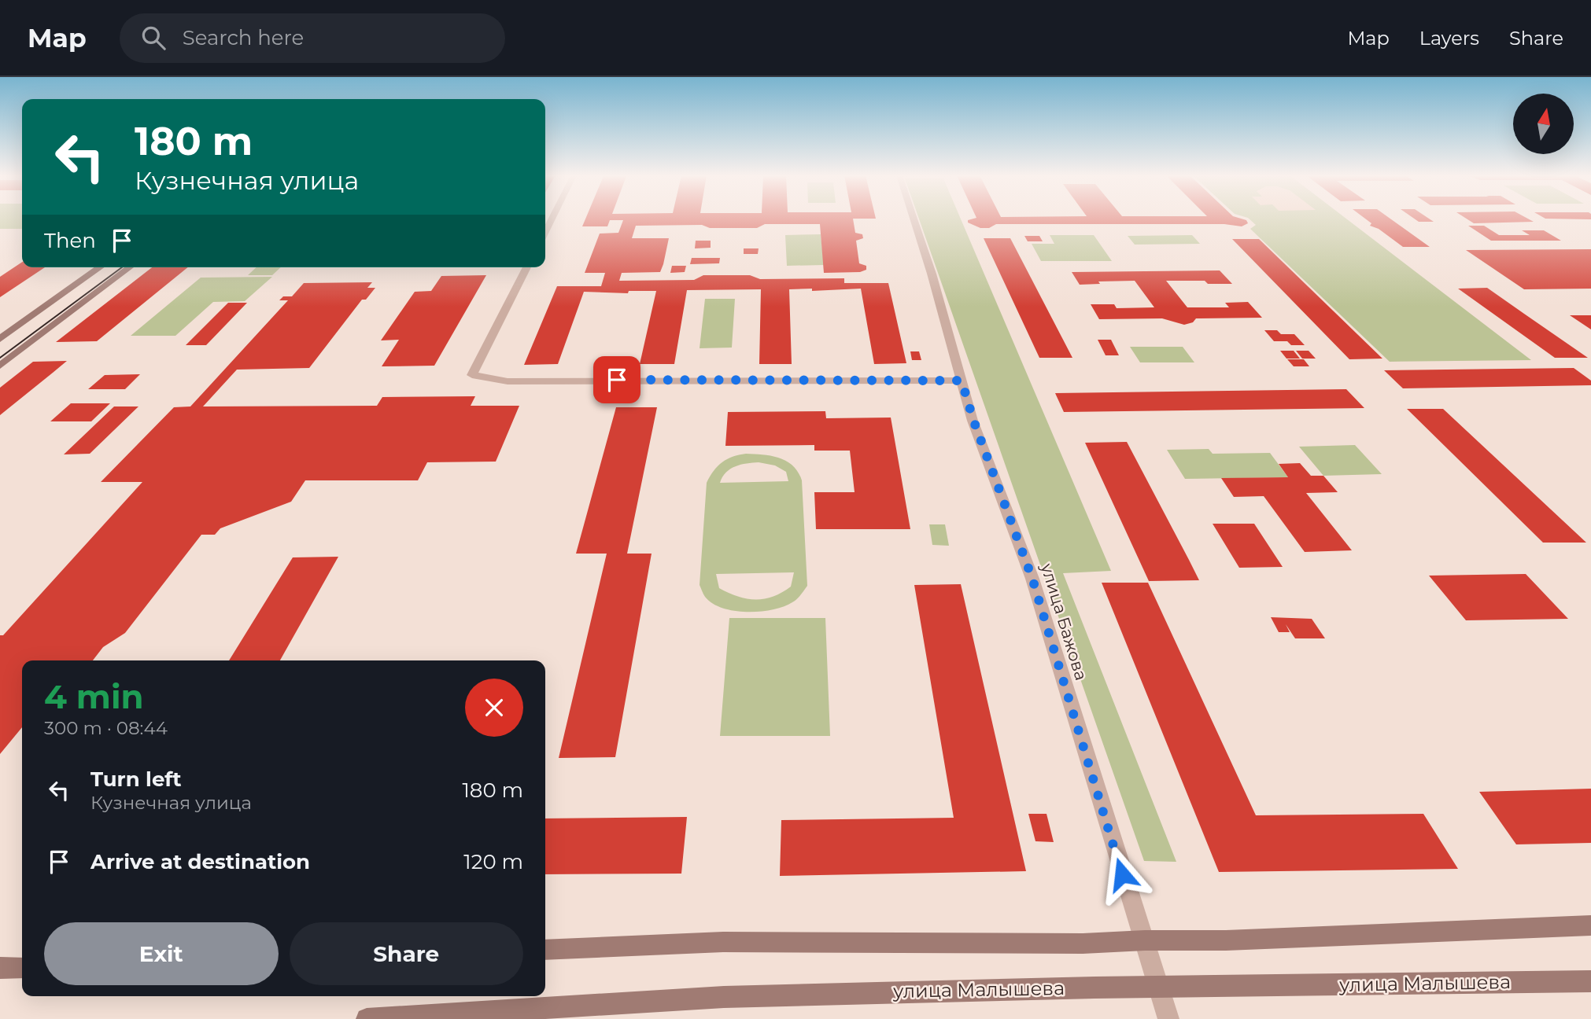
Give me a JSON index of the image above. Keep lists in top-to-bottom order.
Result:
{
  "streets": {
    "main road": ["улица Малышева"],
    "street": ["улица Бажова"]
  },
  "crossings": [
    ["улица Бажова", "улица Малышева"]
  ],
  "north": "top",
  "page": {
    "header": "Map",
    "search": "Search here",
    "nav": ["Map", "Layers", "Share"],
    "turn": ["180 m", "Кузнечная улица"],
    "then": "Then",
    "heading": ["4 min", "300 m · 08:44"],
    "list": [
      {
        "name": "Turn left",
        "note": "Кузнечная улица",
        "value": "180 m"
      },
      {
        "name": "Arrive at destination",
        "value": "120 m"
      }
    ],
    "buttons": ["Exit", "Share"]
  }
}
